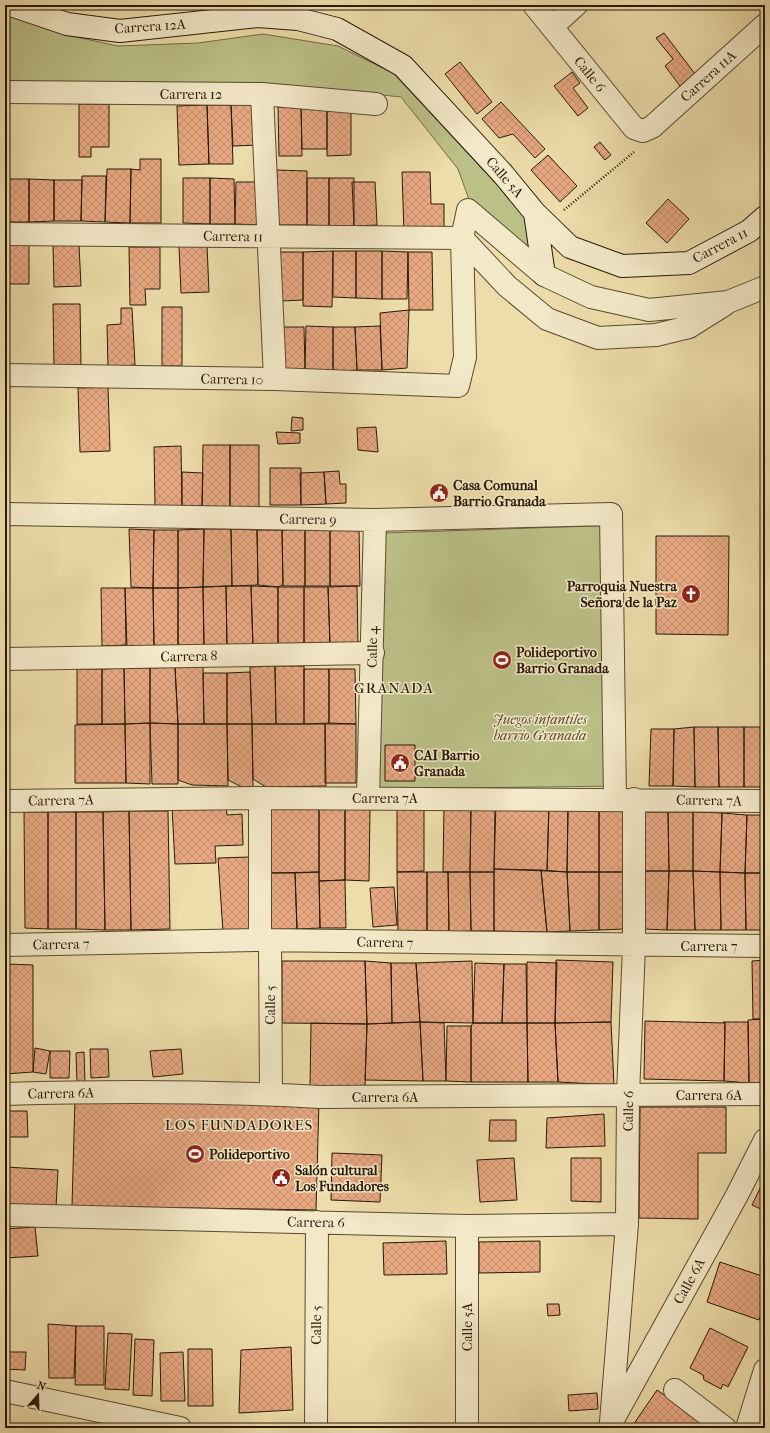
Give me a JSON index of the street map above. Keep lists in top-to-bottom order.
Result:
{
  "streets": {
    "street": [
      "Carrera 12A",
      "Calle 6",
      "Carrera 11A",
      "Carrera 12",
      "Calle 5A",
      "Carrera 11",
      "Carrera 10",
      "Carrera 9",
      "Calle 4",
      "Carrera 8",
      "Carrera 7A",
      "Carrera 7",
      "Calle 5",
      "Carrera 6A",
      "Carrera 6",
      "Calle 6A"
    ]
  },
  "crossings": [
    ["Carrera 12A", "Calle 5A"],
    ["Calle 6", "Carrera 11A"],
    ["Calle 6", "Carrera 9"],
    ["Calle 6", "Carrera 7A"],
    ["Calle 6", "Carrera 7"],
    ["Calle 6", "Carrera 6A"],
    ["Calle 6", "Carrera 6"],
    ["Calle 6", "Calle 6A"],
    ["Calle 5A", "Carrera 11"],
    ["Calle 5A", "Carrera 6"],
    ["Carrera 11", "Carrera 10"],
    ["Carrera 9", "Calle 4"],
    ["Calle 4", "Carrera 8"],
    ["Calle 4", "Carrera 7A"],
    ["Carrera 7A", "Calle 5"],
    ["Carrera 7", "Calle 5"],
    ["Calle 5", "Carrera 6A"],
    ["Calle 5", "Carrera 6"]
  ],
  "districts": ["GRANADA", "LOS FUNDADORES"],
  "parks": ["Juegos infantiles barrio Granada"],
  "places": {
    "public building": ["Casa Comunal Barrio Granada", "CAI Barrio Granada", "Salón cultural Los Fundadores"],
    "church": ["Parroquia Nuestra Señora de la Paz"],
    "sports": ["Polideportivo Barrio Granada", "Polideportivo"]
  },
  "north": "top"
}
